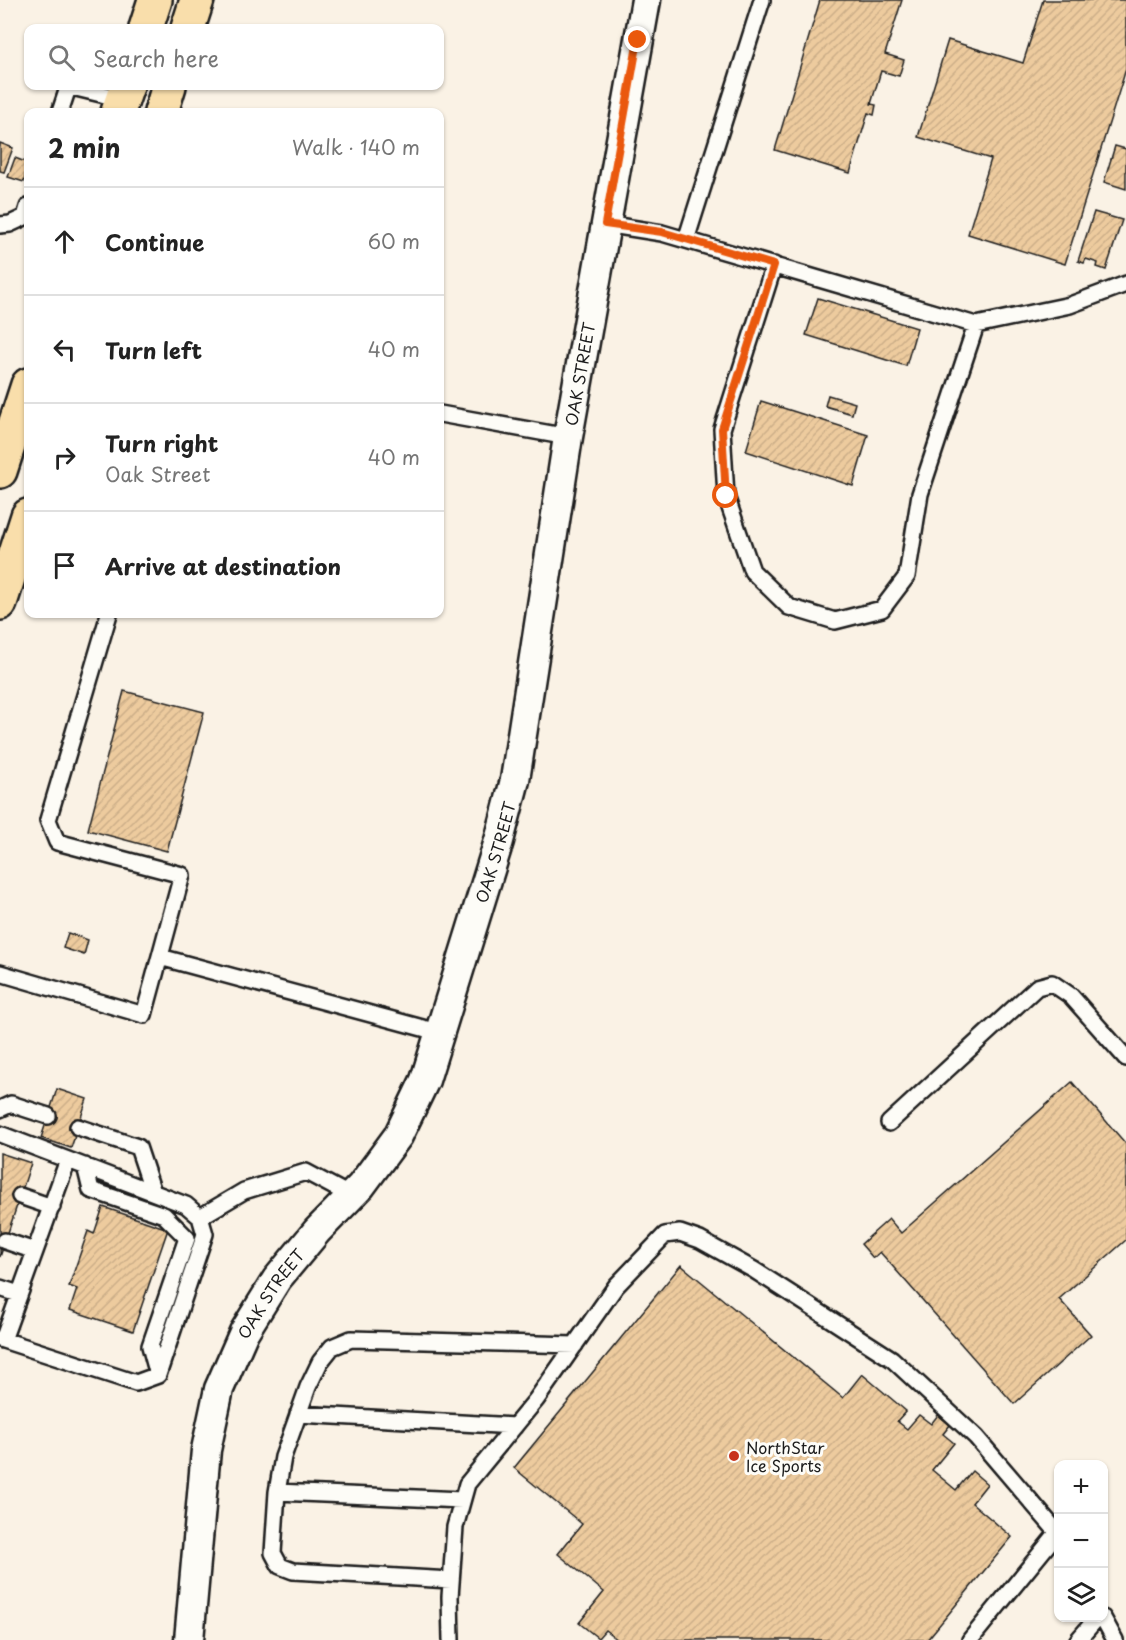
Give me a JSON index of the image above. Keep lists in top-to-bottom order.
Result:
{
  "streets": {
    "street": ["OAK STREET"]
  },
  "places": ["NorthStar Ice Sports"],
  "page": {
    "search": "Search here",
    "heading": ["2 min", "Walk · 140 m"],
    "list": [
      ["Continue", "60 m"],
      ["Turn left", "40 m"],
      ["Turn right", "Oak Street", "40 m"],
      "Arrive at destination"
    ],
    "map_buttons": ["+", "−"]
  }
}
